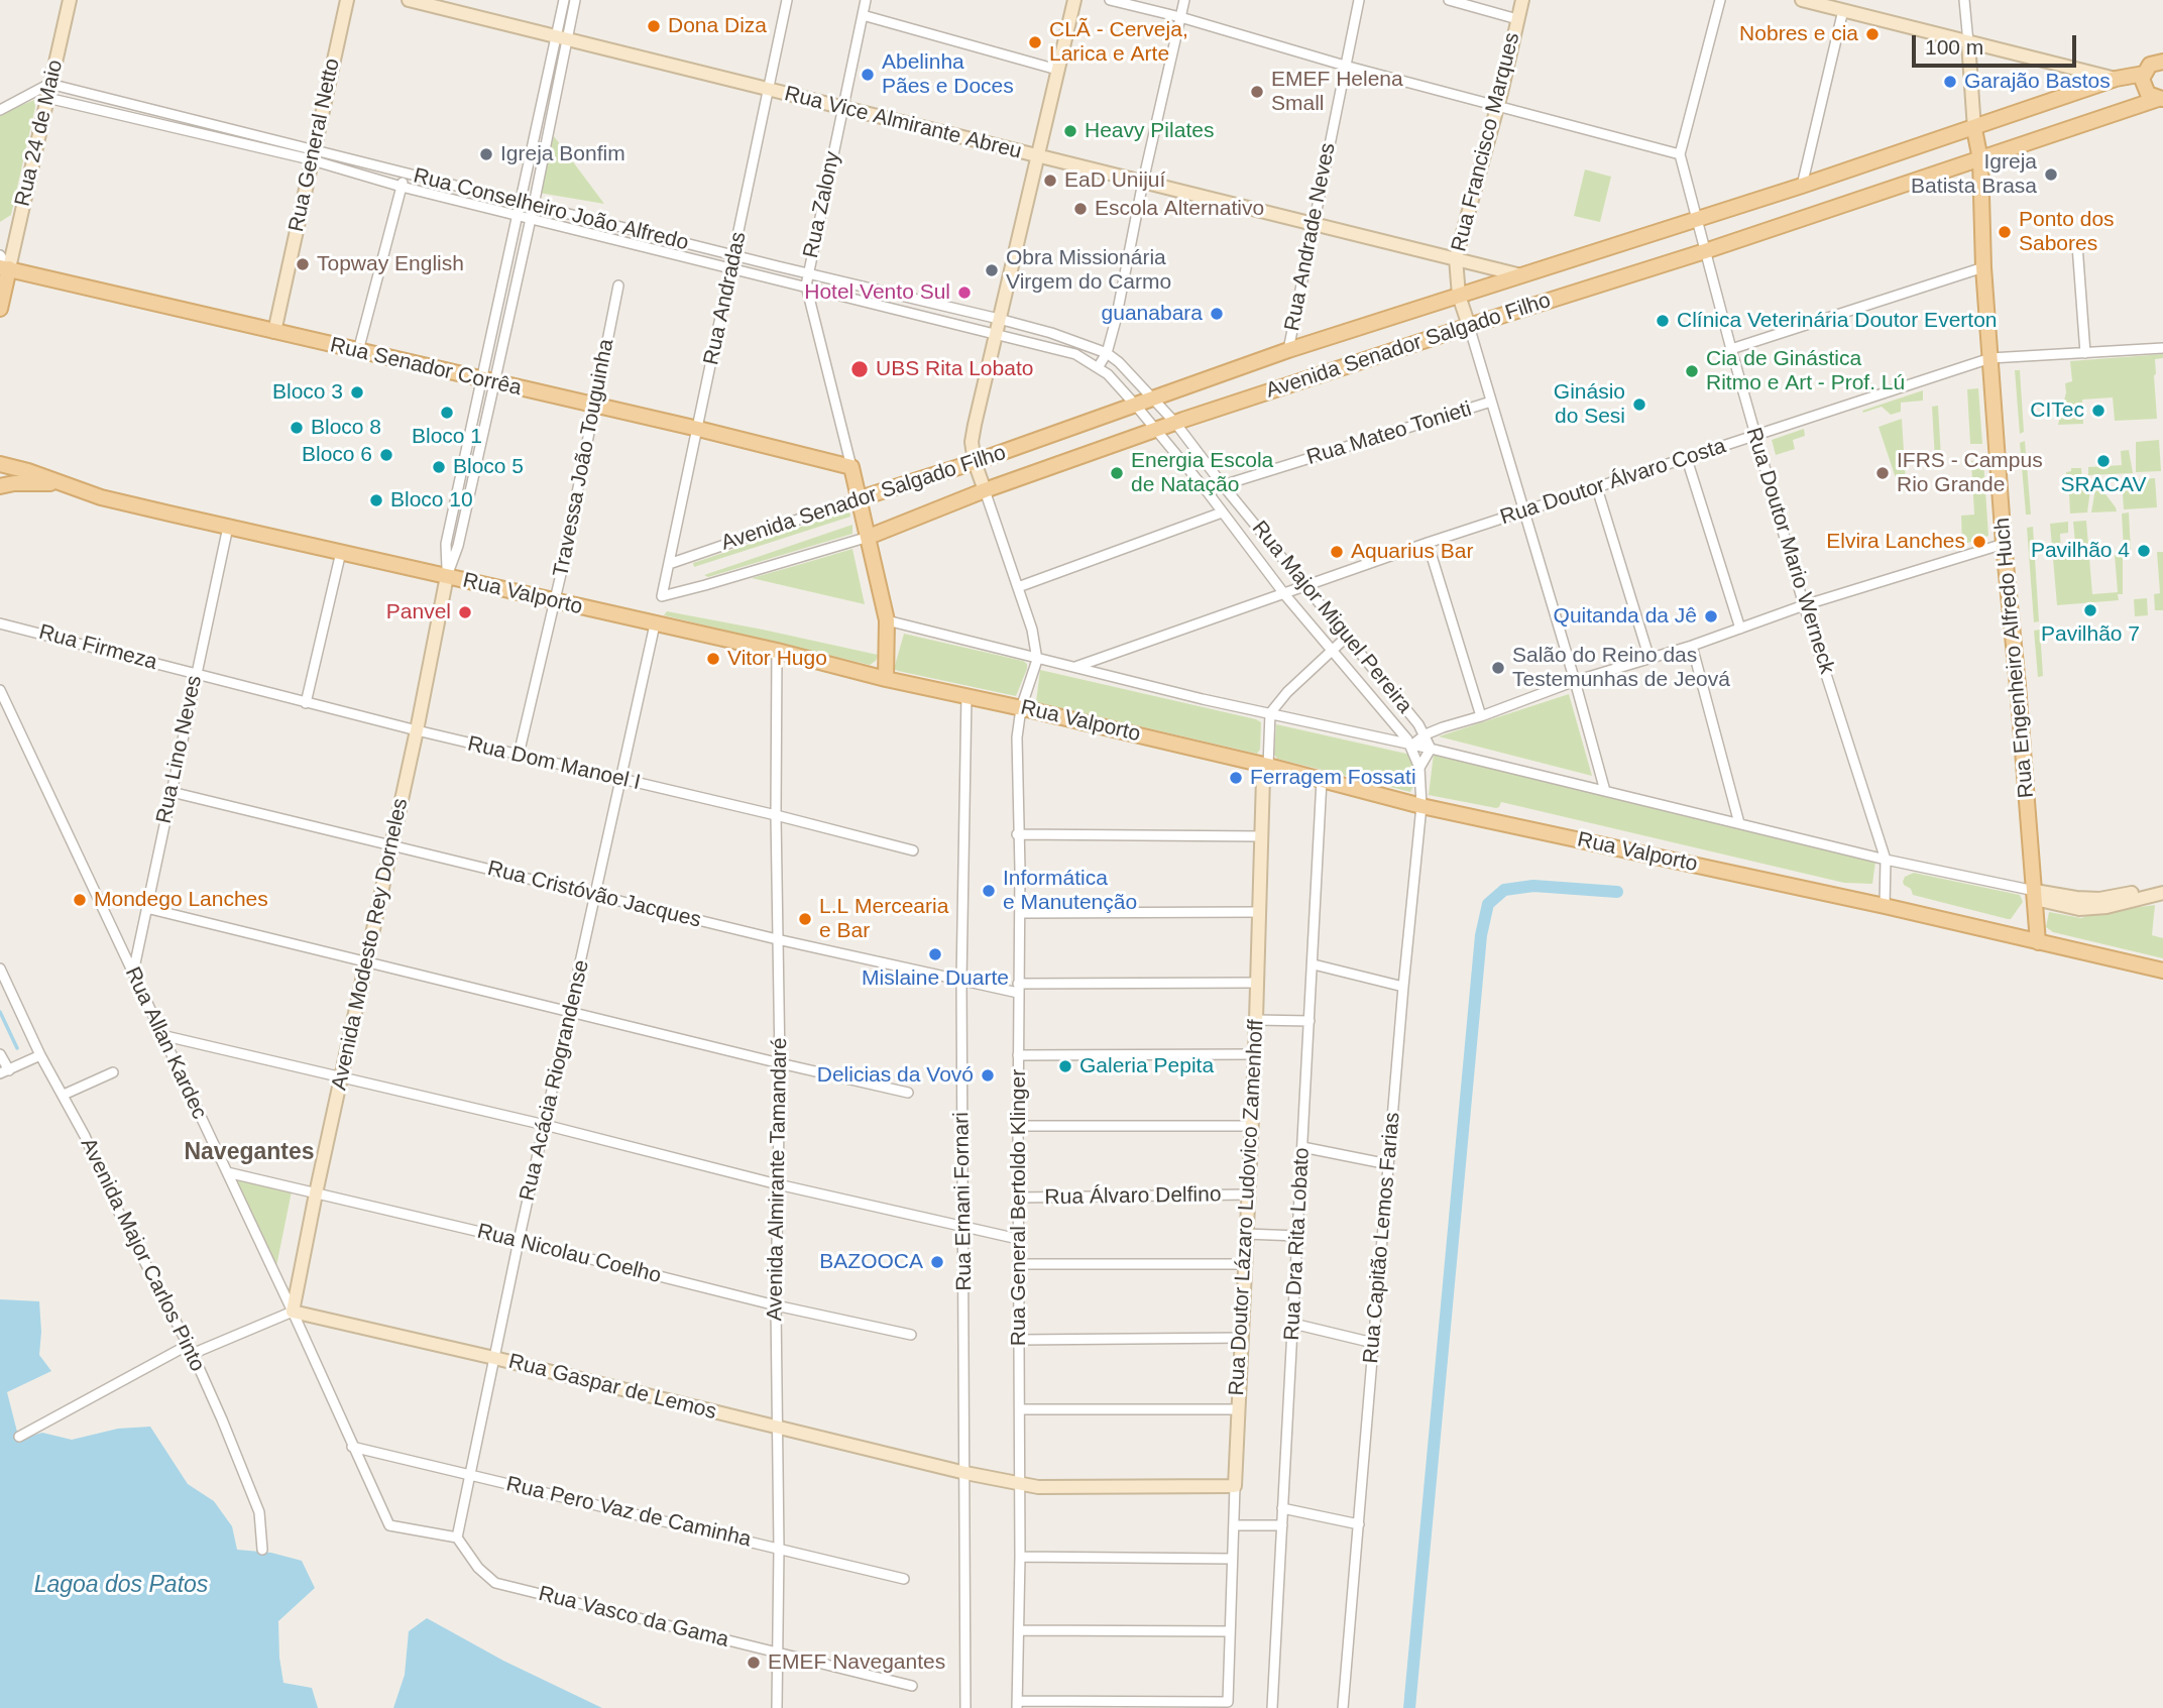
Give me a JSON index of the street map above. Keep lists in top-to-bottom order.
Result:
{
  "streets": {
    "main road": [
      "Rua 24 de Maio",
      "Avenida Senador Salgado Filho",
      "Rua Senador Corrêa",
      "Rua Valporto",
      "Rua Engenheiro Alfredo Huch"
    ],
    "street": [
      "Rua Vice Almirante Abreu",
      "Rua Francisco Marques",
      "Rua General Netto",
      "Rua Zalony",
      "Rua Conselheiro João Alfredo",
      "Rua Andrade Neves",
      "Rua Andradas",
      "Rua Mateo Tonieti",
      "Travessa João Touguinha",
      "Rua Doutor Álvaro Costa",
      "Rua Doutor Mario Werneck",
      "Rua Major Miguel Pereira",
      "Rua Firmeza",
      "Rua Lino Neves",
      "Rua Dom Manoel I",
      "Rua Cristóvão Jacques",
      "Avenida Modesto Rey Dorneles",
      "Rua Allan Kardec",
      "Rua Acácia Riograndense",
      "Avenida Almirante Tamandaré",
      "Rua Álvaro Delfino",
      "Rua Ernani Fornari",
      "Rua General Bertoldo Klinger",
      "Rua Doutor Lázaro Ludovico Zamenhoff",
      "Rua Capitão Lemos Farias",
      "Rua Dra Rita Lobato",
      "Rua Nicolau Coelho",
      "Avenida Major Carlos Pinto",
      "Rua Gaspar de Lemos",
      "Rua Pero Vaz de Caminha",
      "Rua Vasco da Gama"
    ]
  },
  "crossings": [
    ["Rua Vice Almirante Abreu", "Rua Francisco Marques"],
    ["Rua Vice Almirante Abreu", "Rua Zalony"],
    ["Rua Vice Almirante Abreu", "Rua Andrade Neves"],
    ["Rua Vice Almirante Abreu", "Rua Andradas"],
    ["Rua Vice Almirante Abreu", "Avenida Senador Salgado Filho"],
    ["Rua 24 de Maio", "Rua Conselheiro João Alfredo"],
    ["Rua 24 de Maio", "Rua Senador Corrêa"],
    ["Rua Francisco Marques", "Avenida Senador Salgado Filho"],
    ["Rua General Netto", "Rua Conselheiro João Alfredo"],
    ["Rua General Netto", "Rua Senador Corrêa"],
    ["Rua Zalony", "Rua Conselheiro João Alfredo"],
    ["Rua Conselheiro João Alfredo", "Rua Andradas"],
    ["Rua Conselheiro João Alfredo", "Rua Major Miguel Pereira"],
    ["Rua Andrade Neves", "Avenida Senador Salgado Filho"],
    ["Rua Andradas", "Avenida Senador Salgado Filho"],
    ["Rua Andradas", "Rua Senador Corrêa"],
    ["Avenida Senador Salgado Filho", "Rua Doutor Mario Werneck"],
    ["Avenida Senador Salgado Filho", "Rua Major Miguel Pereira"],
    ["Avenida Senador Salgado Filho", "Rua Engenheiro Alfredo Huch"],
    ["Rua Senador Corrêa", "Travessa João Touguinha"],
    ["Rua Mateo Tonieti", "Rua Major Miguel Pereira"],
    ["Travessa João Touguinha", "Rua Valporto"],
    ["Travessa João Touguinha", "Rua Dom Manoel I"],
    ["Rua Doutor Álvaro Costa", "Rua Doutor Mario Werneck"],
    ["Rua Doutor Álvaro Costa", "Rua Major Miguel Pereira"],
    ["Rua Doutor Álvaro Costa", "Rua Engenheiro Alfredo Huch"],
    ["Rua Doutor Mario Werneck", "Rua Valporto"],
    ["Rua Valporto", "Rua Engenheiro Alfredo Huch"],
    ["Rua Valporto", "Rua Lino Neves"],
    ["Rua Valporto", "Avenida Modesto Rey Dorneles"],
    ["Rua Valporto", "Rua Acácia Riograndense"],
    ["Rua Valporto", "Avenida Almirante Tamandaré"],
    ["Rua Valporto", "Rua Ernani Fornari"],
    ["Rua Valporto", "Rua General Bertoldo Klinger"],
    ["Rua Valporto", "Rua Doutor Lázaro Ludovico Zamenhoff"],
    ["Rua Valporto", "Rua Capitão Lemos Farias"],
    ["Rua Valporto", "Rua Dra Rita Lobato"],
    ["Rua Major Miguel Pereira", "Rua Capitão Lemos Farias"],
    ["Rua Firmeza", "Rua Lino Neves"],
    ["Rua Firmeza", "Rua Dom Manoel I"],
    ["Rua Lino Neves", "Rua Dom Manoel I"],
    ["Rua Lino Neves", "Rua Cristóvão Jacques"],
    ["Rua Lino Neves", "Rua Allan Kardec"],
    ["Rua Dom Manoel I", "Avenida Modesto Rey Dorneles"],
    ["Rua Dom Manoel I", "Rua Acácia Riograndense"],
    ["Rua Dom Manoel I", "Avenida Almirante Tamandaré"],
    ["Rua Cristóvão Jacques", "Avenida Modesto Rey Dorneles"],
    ["Rua Cristóvão Jacques", "Rua Acácia Riograndense"],
    ["Rua Cristóvão Jacques", "Avenida Almirante Tamandaré"],
    ["Rua Cristóvão Jacques", "Rua Ernani Fornari"],
    ["Rua Cristóvão Jacques", "Rua General Bertoldo Klinger"],
    ["Rua Cristóvão Jacques", "Rua Doutor Lázaro Ludovico Zamenhoff"],
    ["Avenida Modesto Rey Dorneles", "Rua Allan Kardec"],
    ["Avenida Modesto Rey Dorneles", "Rua Nicolau Coelho"],
    ["Avenida Modesto Rey Dorneles", "Rua Gaspar de Lemos"],
    ["Rua Allan Kardec", "Rua Acácia Riograndense"],
    ["Rua Allan Kardec", "Rua Nicolau Coelho"],
    ["Rua Allan Kardec", "Rua Gaspar de Lemos"],
    ["Rua Allan Kardec", "Rua Pero Vaz de Caminha"],
    ["Rua Allan Kardec", "Rua Vasco da Gama"],
    ["Rua Acácia Riograndense", "Rua Nicolau Coelho"],
    ["Rua Acácia Riograndense", "Rua Gaspar de Lemos"],
    ["Rua Acácia Riograndense", "Rua Pero Vaz de Caminha"],
    ["Rua Acácia Riograndense", "Rua Vasco da Gama"],
    ["Avenida Almirante Tamandaré", "Rua Nicolau Coelho"],
    ["Avenida Almirante Tamandaré", "Rua Gaspar de Lemos"],
    ["Avenida Almirante Tamandaré", "Rua Pero Vaz de Caminha"],
    ["Avenida Almirante Tamandaré", "Rua Vasco da Gama"],
    ["Rua Álvaro Delfino", "Rua General Bertoldo Klinger"],
    ["Rua Álvaro Delfino", "Rua Doutor Lázaro Ludovico Zamenhoff"],
    ["Rua Ernani Fornari", "Rua Gaspar de Lemos"],
    ["Rua General Bertoldo Klinger", "Rua Doutor Lázaro Ludovico Zamenhoff"],
    ["Rua General Bertoldo Klinger", "Rua Gaspar de Lemos"],
    ["Rua Doutor Lázaro Ludovico Zamenhoff", "Rua Gaspar de Lemos"]
  ],
  "districts": ["Navegantes"],
  "water": ["Lagoa dos Patos"],
  "places": [
    "Dona Diza",
    "Nobres e cia",
    "CLÃ - Cerveja, Larica e Arte",
    "Abelinha Pães e Doces",
    "Garajão Bastos",
    "EMEF Helena Small",
    "Heavy Pilates",
    "Igreja Bonfim",
    "Igreja Batista Brasa",
    "EaD Unijuí",
    "Escola Alternativo",
    "Ponto dos Sabores",
    "Topway English",
    "Obra Missionária Virgem do Carmo",
    "Hotel Vento Sul",
    "guanabara",
    "Clínica Veterinária Doutor Everton",
    "UBS Rita Lobato",
    "Cia de Ginástica Ritmo e Art - Prof. Lú",
    "Bloco 3",
    "Ginásio do Sesi",
    "CITec",
    "Bloco 1",
    "Bloco 8",
    "Bloco 6",
    "SRACAV",
    "Bloco 5",
    "Energia Escola de Natação",
    "IFRS - Campus Rio Grande",
    "Bloco 10",
    "Elvira Lanches",
    "Pavilhão 4",
    "Aquarius Bar",
    "Pavilhão 7",
    "Panvel",
    "Quitanda da Jê",
    "Vitor Hugo",
    "Salão do Reino das Testemunhas de Jeová",
    "Ferragem Fossati",
    "Informática e Manutenção",
    "Mondego Lanches",
    "L.L Mercearia e Bar",
    "Mislaine Duarte",
    "Galeria Pepita",
    "Delicias da Vovó",
    "BAZOOCA",
    "EMEF Navegantes"
  ],
  "scale_bar": "100 m"
}
